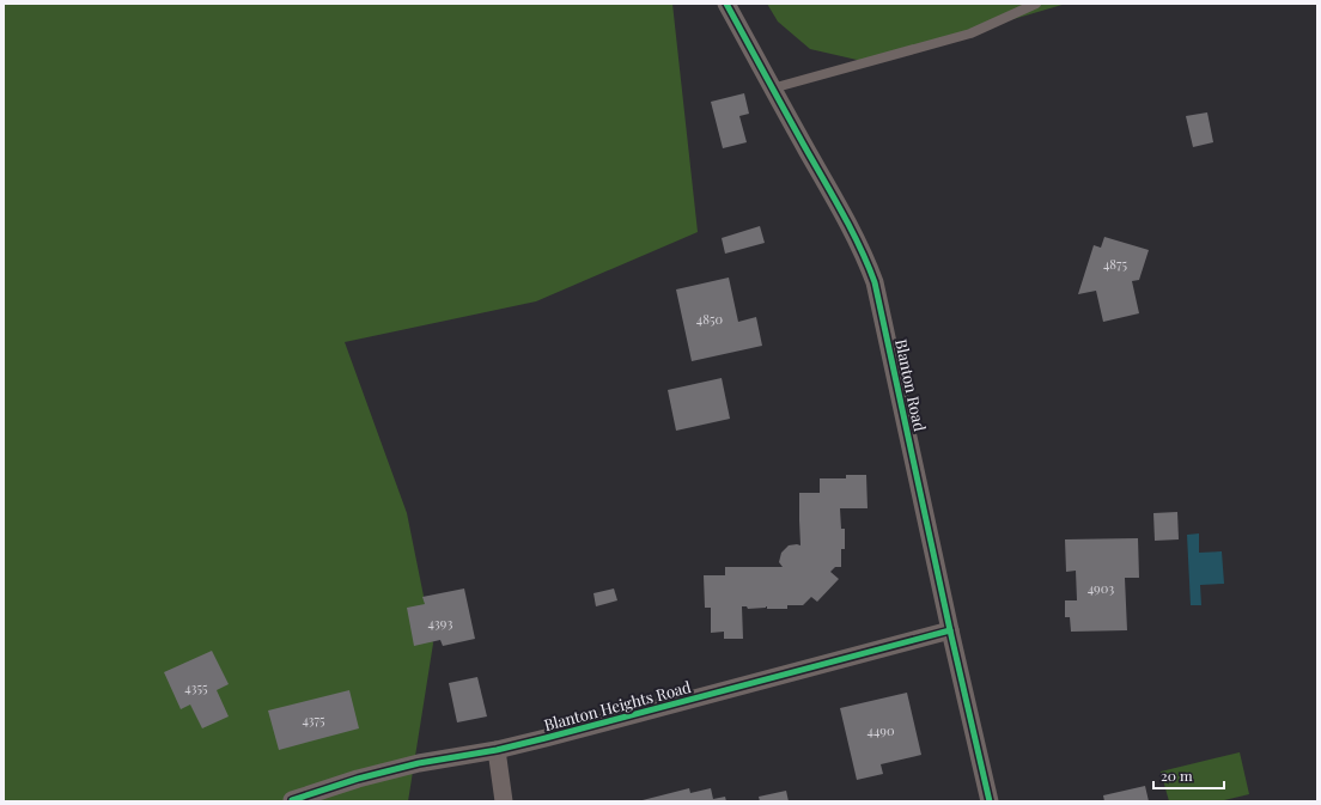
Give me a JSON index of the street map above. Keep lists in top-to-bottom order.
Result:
{
  "streets": {
    "street": ["Blanton Road", "Blanton Heights Road"]
  },
  "crossings": [
    ["Blanton Road", "Blanton Heights Road"]
  ],
  "house_numbers": [
    "4875",
    "4850",
    "4903",
    "4393",
    "4355",
    "4375",
    "4490"
  ],
  "scale_bar": "20 m"
}
